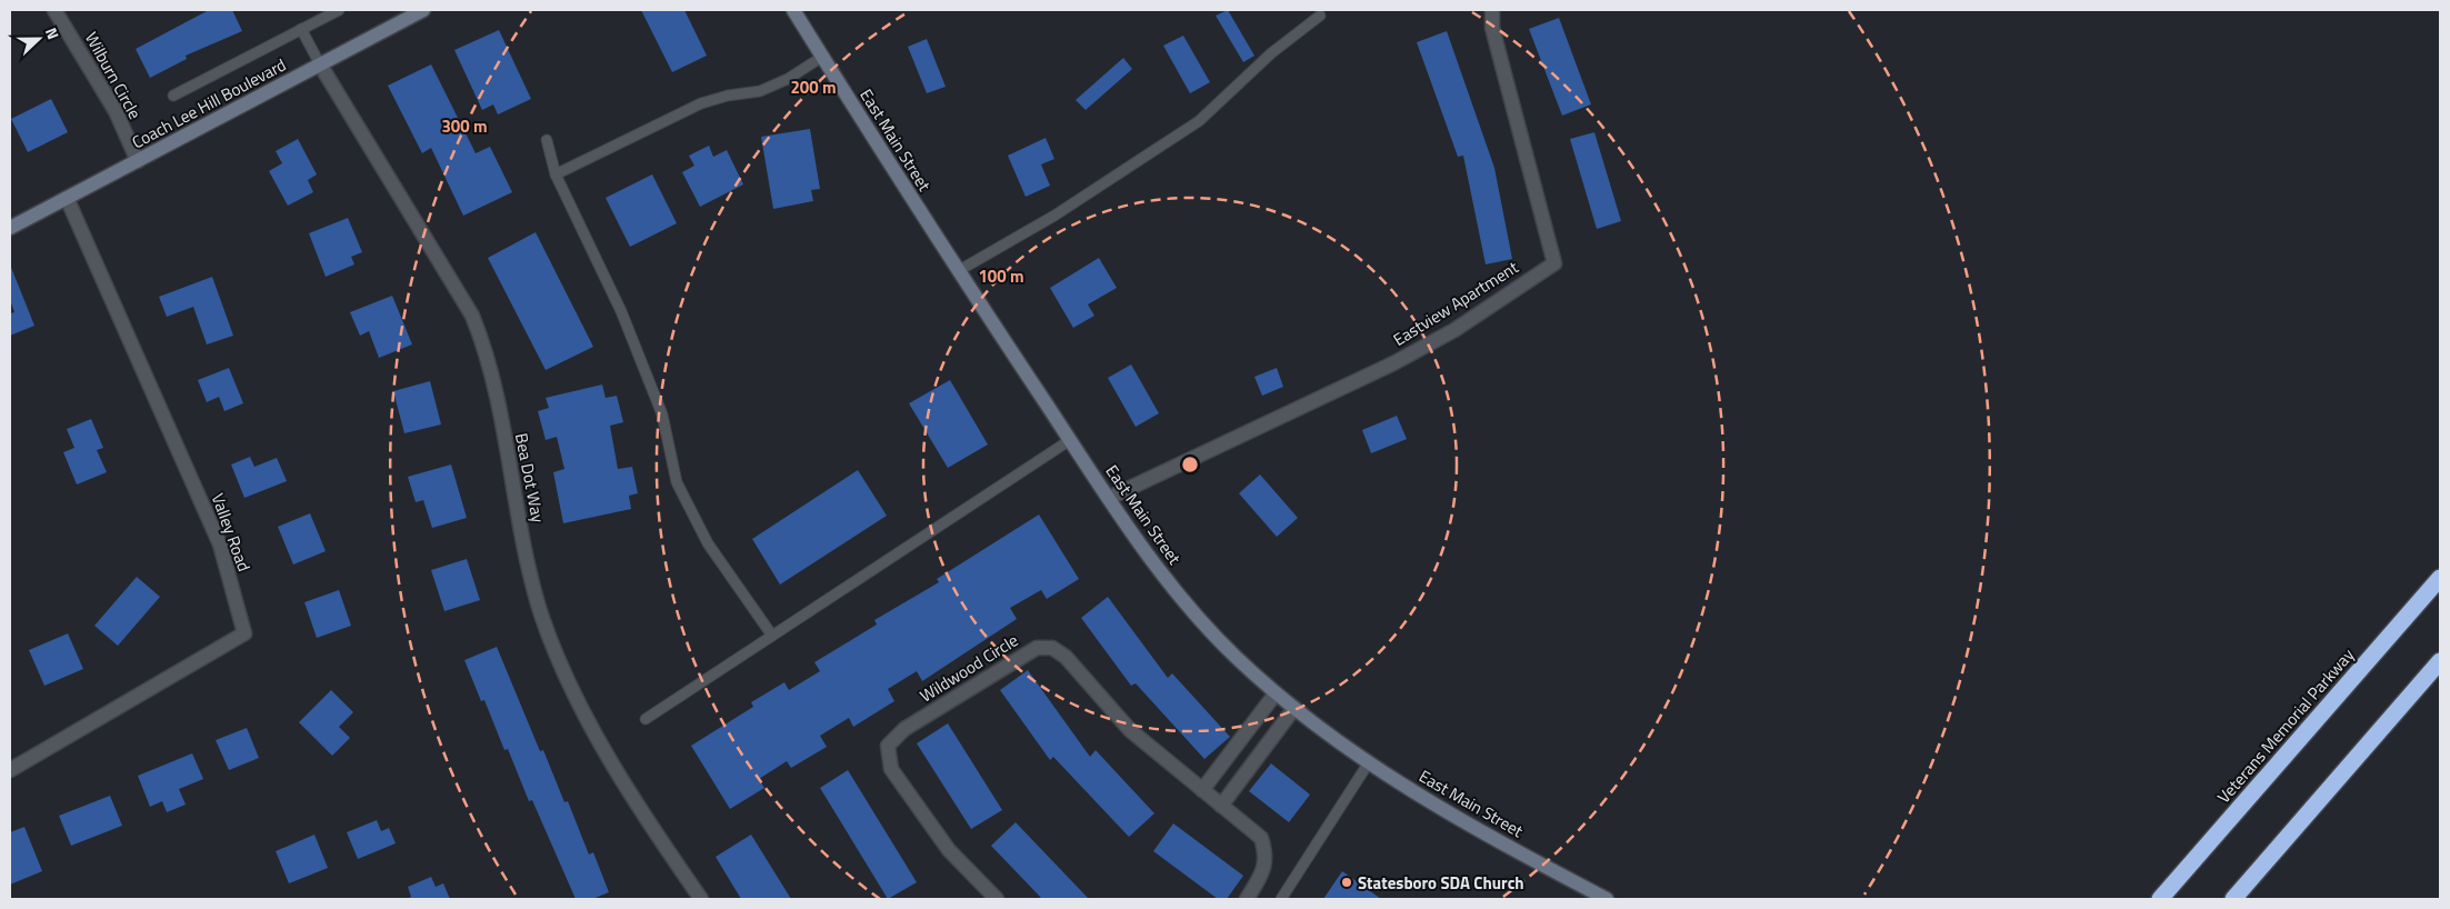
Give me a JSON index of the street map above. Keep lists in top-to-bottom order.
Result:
{
  "streets": {
    "highway": ["Veterans Memorial Parkway"],
    "main road": ["Coach Lee Hill Boulevard", "East Main Street"],
    "street": [
      "Wilburn Circle",
      "Eastview Apartment",
      "Bea Dot Way",
      "Valley Road",
      "Wildwood Circle"
    ]
  },
  "crossings": [
    ["Wilburn Circle", "Coach Lee Hill Boulevard"],
    ["Coach Lee Hill Boulevard", "Bea Dot Way"],
    ["Coach Lee Hill Boulevard", "Valley Road"],
    ["East Main Street", "Eastview Apartment"]
  ],
  "places": ["Statesboro SDA Church"],
  "north": "right",
  "rings": ["200 m", "300 m", "100 m"]
}
